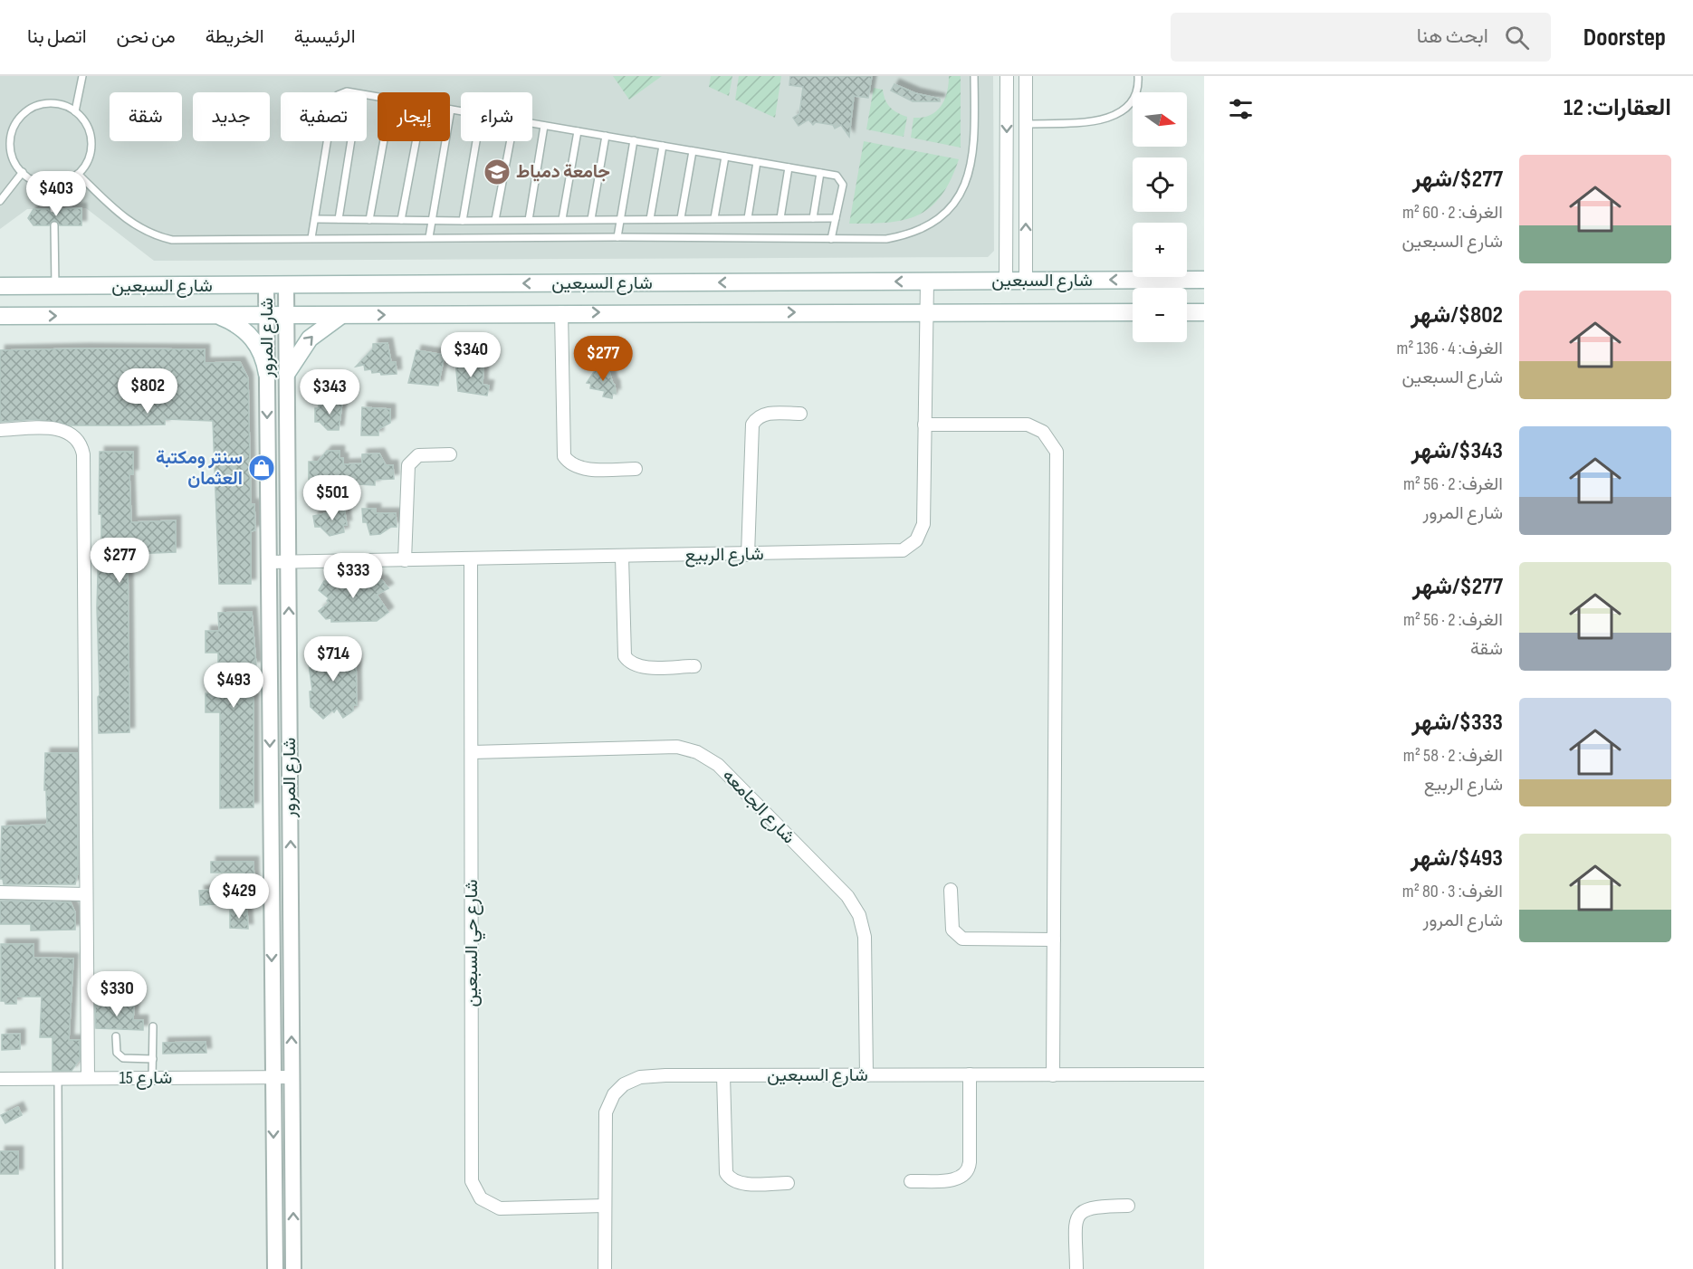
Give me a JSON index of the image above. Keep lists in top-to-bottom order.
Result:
{
  "streets": {
    "main road": ["شارع السبعين"],
    "street": [
      "شارع المرور",
      "شارع الربيع",
      "شارع الجامعه",
      "شارع حي السبعين",
      "شارع 15"
    ]
  },
  "crossings": [
    ["شارع السبعين", "شارع المرور"],
    ["شارع السبعين", "شارع الربيع"],
    ["شارع السبعين", "شارع الجامعه"],
    ["شارع السبعين", "شارع حي السبعين"],
    ["شارع المرور", "شارع الربيع"],
    ["شارع المرور", "شارع 15"],
    ["شارع الربيع", "شارع حي السبعين"],
    ["شارع الجامعه", "شارع حي السبعين"]
  ],
  "places": {
    "school or university": ["جامعة دمياط"],
    "shop": ["سنتر ومكتبة العثمان"]
  },
  "north": "right",
  "page": {
    "header": "Doorstep",
    "search": "ابحث هنا",
    "nav": [
      "الرئيسية",
      "الخريطة",
      "من نحن",
      "اتصل بنا"
    ],
    "heading": "العقارات: 12",
    "map_buttons": ["+", "−"],
    "chip": [
      "شراء",
      "إيجار",
      "تصفية",
      "جديد",
      "شقة"
    ],
    "list": [
      {
        "name": "$277/شهر",
        "note": "الغرف: 2 · 60 m² · شارع السبعين"
      },
      {
        "name": "$802/شهر",
        "note": "الغرف: 4 · 136 m² · شارع السبعين"
      },
      {
        "name": "$343/شهر",
        "note": "الغرف: 2 · 56 m² · شارع المرور"
      },
      {
        "name": "$277/شهر",
        "note": "الغرف: 2 · 56 m² · شقة"
      },
      {
        "name": "$333/شهر",
        "note": "الغرف: 2 · 58 m² · شارع الربيع"
      },
      {
        "name": "$493/شهر",
        "note": "الغرف: 3 · 80 m² · شارع المرور"
      }
    ],
    "price": [
      "$403",
      "$340",
      "$277",
      "$802",
      "$343",
      "$501",
      "$277",
      "$333",
      "$714",
      "$493",
      "$429",
      "$330"
    ]
  }
}
